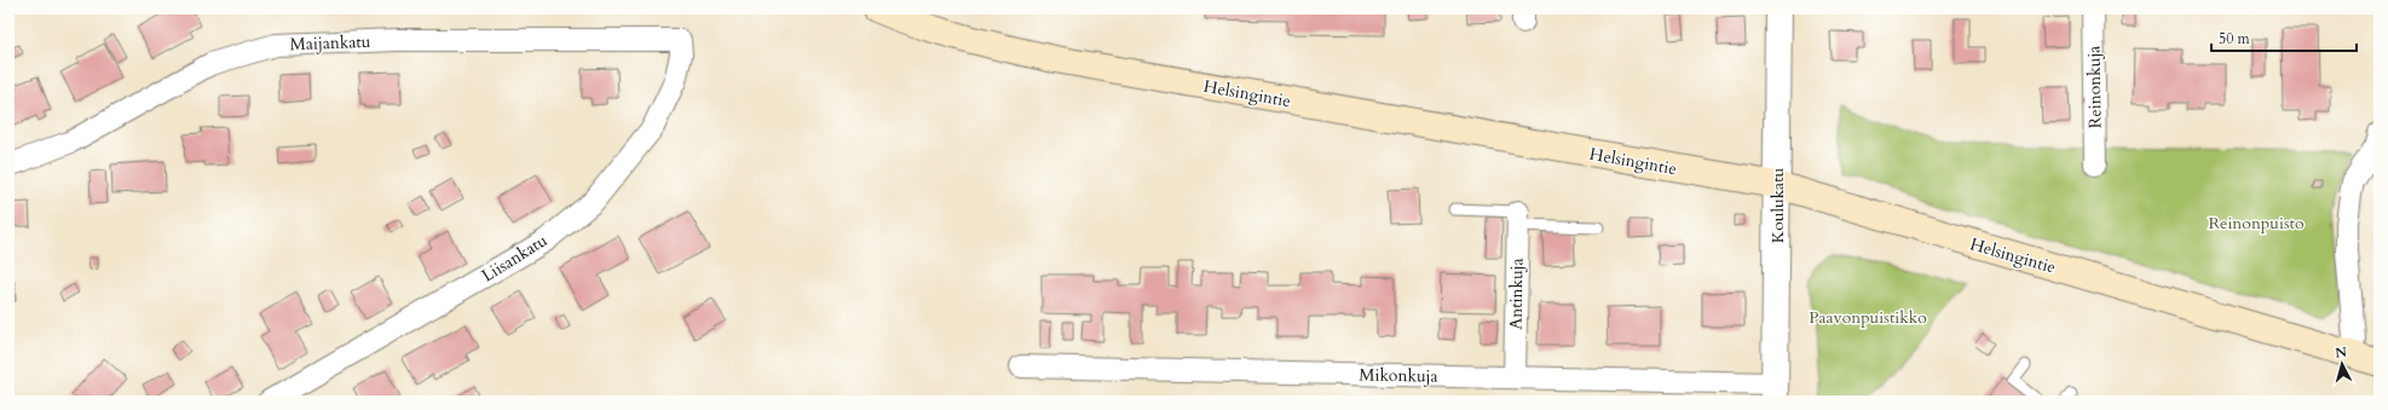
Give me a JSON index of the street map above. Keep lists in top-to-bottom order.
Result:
{
  "streets": {
    "main road": ["Helsingintie"],
    "street": [
      "Maijankatu",
      "Reinonkuja",
      "Koulukatu",
      "Liisankatu",
      "Antinkuja",
      "Mikonkuja"
    ]
  },
  "crossings": [
    ["Maijankatu", "Liisankatu"],
    ["Helsingintie", "Koulukatu"],
    ["Koulukatu", "Mikonkuja"],
    ["Antinkuja", "Mikonkuja"]
  ],
  "parks": ["Reinonpuisto", "Paavonpuistikko"],
  "scale_bar": "50 m",
  "north": "top"
}
